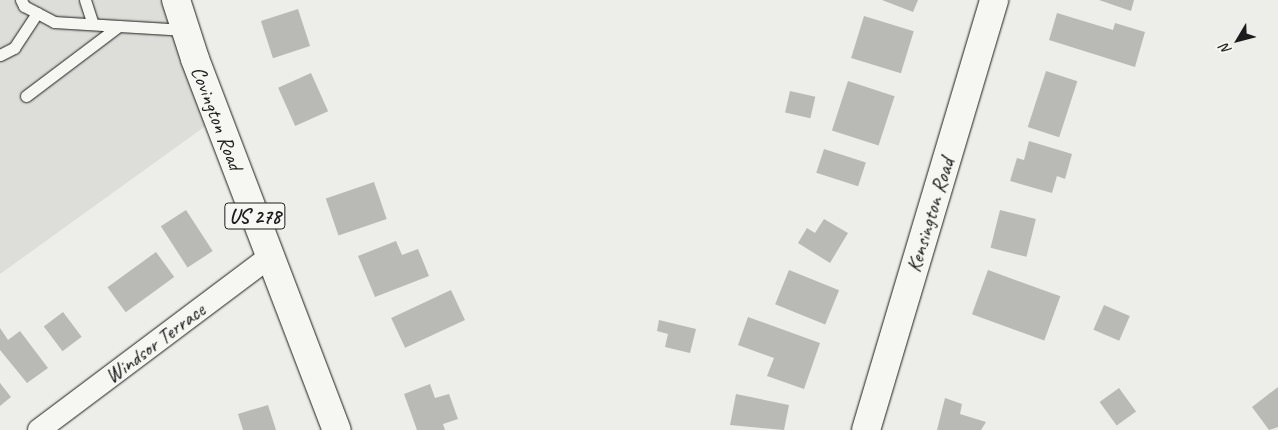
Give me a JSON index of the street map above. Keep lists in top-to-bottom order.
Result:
{
  "streets": {
    "main road": ["Covington Road", "Kensington Road", "US 278"],
    "street": ["Windsor Terrace"]
  },
  "crossings": [
    ["Covington Road", "Windsor Terrace"]
  ],
  "north": "bottom left"
}
